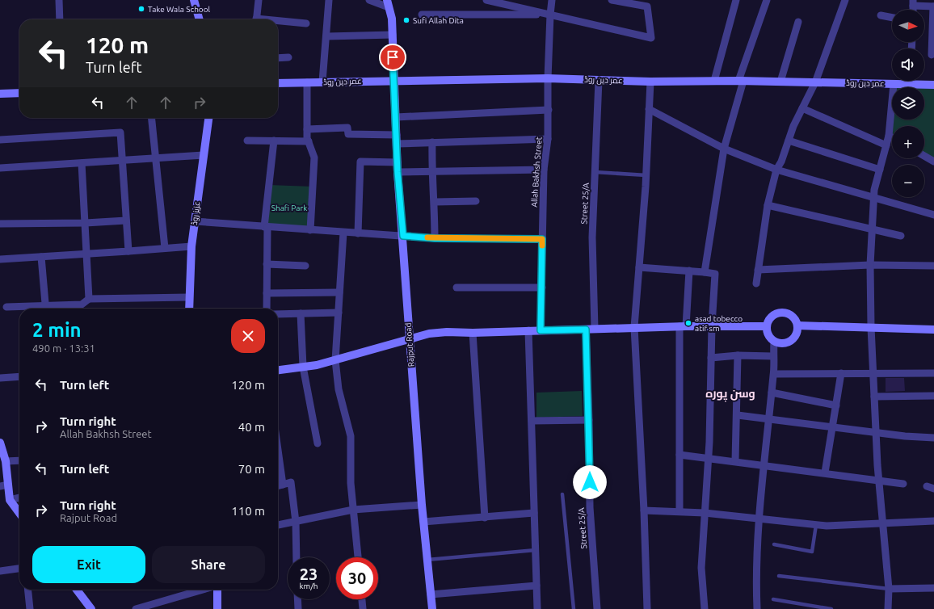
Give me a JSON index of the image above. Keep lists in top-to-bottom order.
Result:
{
  "streets": {
    "street": [
      "عمر دین روڈ",
      "Allah Bakhsh Street",
      "Street 25/A",
      "عزیز روڈ",
      "Rajput Road"
    ]
  },
  "crossings": [
    ["عمر دین روڈ", "Allah Bakhsh Street"],
    ["عمر دین روڈ", "Street 25/A"],
    ["عمر دین روڈ", "Rajput Road"]
  ],
  "districts": ["وسن پورہ"],
  "parks": ["Shafi Park"],
  "places": ["Take Wala School", "Sufi Allah Dita", "asad tobecco atif sm"],
  "north": "right",
  "page": {
    "map_buttons": ["+", "−"],
    "turn": ["120 m", "Turn left"],
    "heading": ["2 min", "490 m · 13:31"],
    "list": [
      {
        "name": "Turn left",
        "value": "120 m"
      },
      {
        "name": "Turn right",
        "note": "Allah Bakhsh Street",
        "value": "40 m"
      },
      {
        "name": "Turn left",
        "value": "70 m"
      },
      {
        "name": "Turn right",
        "note": "Rajput Road",
        "value": "110 m"
      }
    ],
    "buttons": ["Exit", "Share"],
    "speed": "23 km/h",
    "limit": "30"
  }
}
